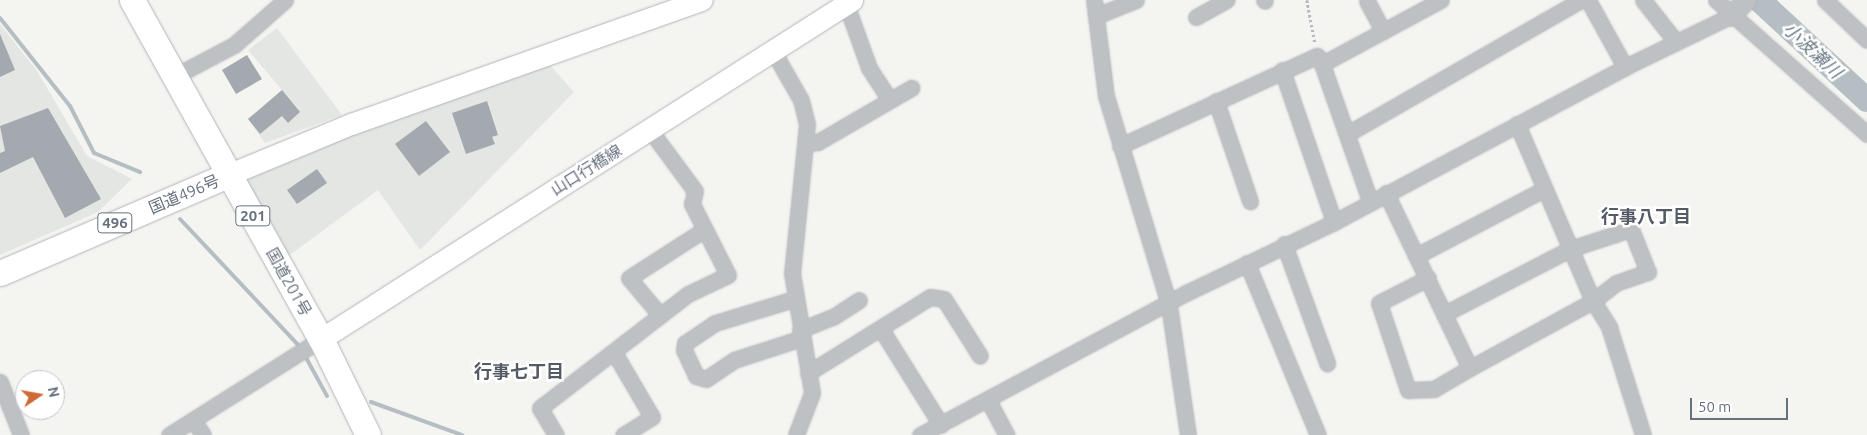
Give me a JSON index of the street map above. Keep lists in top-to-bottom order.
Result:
{
  "streets": {
    "highway": [
      "国道496号",
      "201",
      "496",
      "国道201号"
    ],
    "main road": ["山口行橋線"]
  },
  "crossings": [
    ["山口行橋線", "国道201号"],
    ["国道496号", "国道201号"]
  ],
  "districts": ["行事八丁目", "行事七丁目"],
  "water": ["小波瀬川"],
  "scale_bar": "50 m",
  "north": "right"
}
